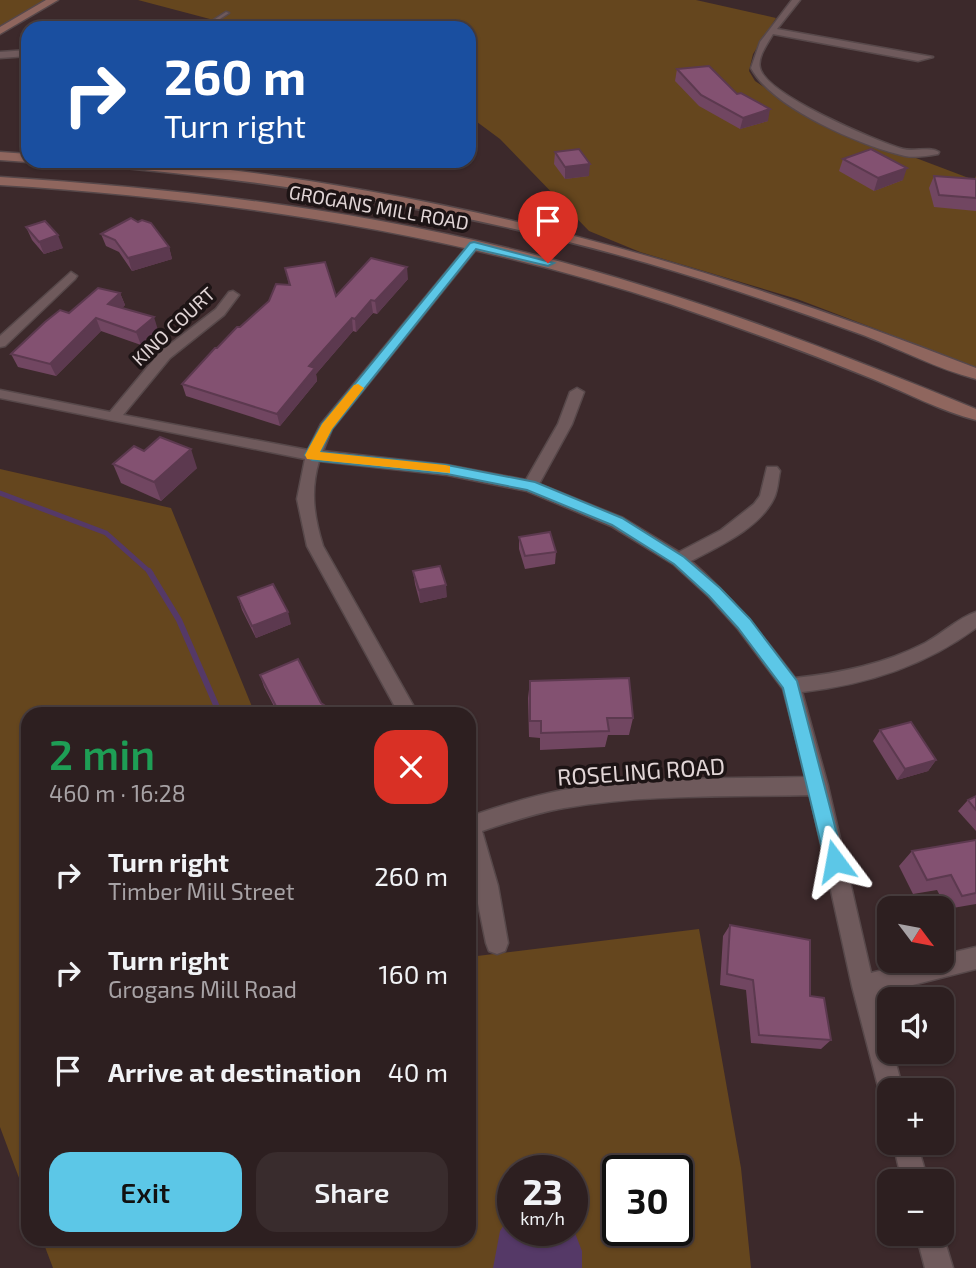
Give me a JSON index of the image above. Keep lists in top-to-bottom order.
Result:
{
  "streets": {
    "main road": ["GROGANS MILL ROAD"],
    "street": ["KINO COURT", "ROSELING ROAD"]
  },
  "north": "bottom right",
  "page": {
    "turn": ["260 m", "Turn right"],
    "heading": ["2 min", "460 m · 16:28"],
    "list": [
      {
        "name": "Turn right",
        "note": "Timber Mill Street",
        "value": "260 m"
      },
      {
        "name": "Turn right",
        "note": "Grogans Mill Road",
        "value": "160 m"
      },
      {
        "name": "Arrive at destination",
        "value": "40 m"
      }
    ],
    "map_buttons": ["+", "−"],
    "buttons": ["Exit", "Share"],
    "speed": "23 km/h",
    "limit": "30"
  }
}
